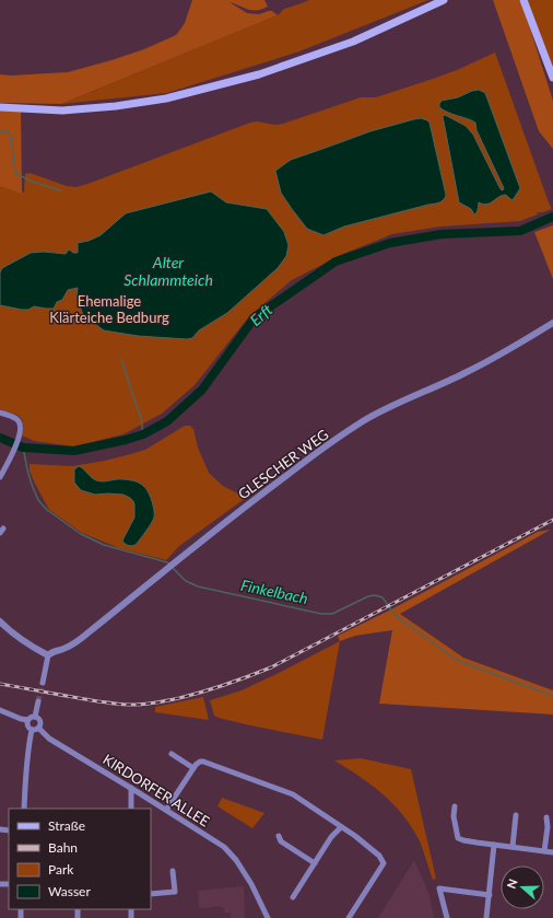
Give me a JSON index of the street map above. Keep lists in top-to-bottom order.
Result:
{
  "streets": {
    "street": ["GLESCHER WEG", "KIRDORFER ALLEE"]
  },
  "water": ["Alter Schlammteich", "Erft", "Finkelbach"],
  "parks": ["Ehemalige Klärteiche Bedburg"],
  "legend": [
    "Straße",
    "Bahn",
    "Park",
    "Wasser"
  ],
  "north": "left"
}
